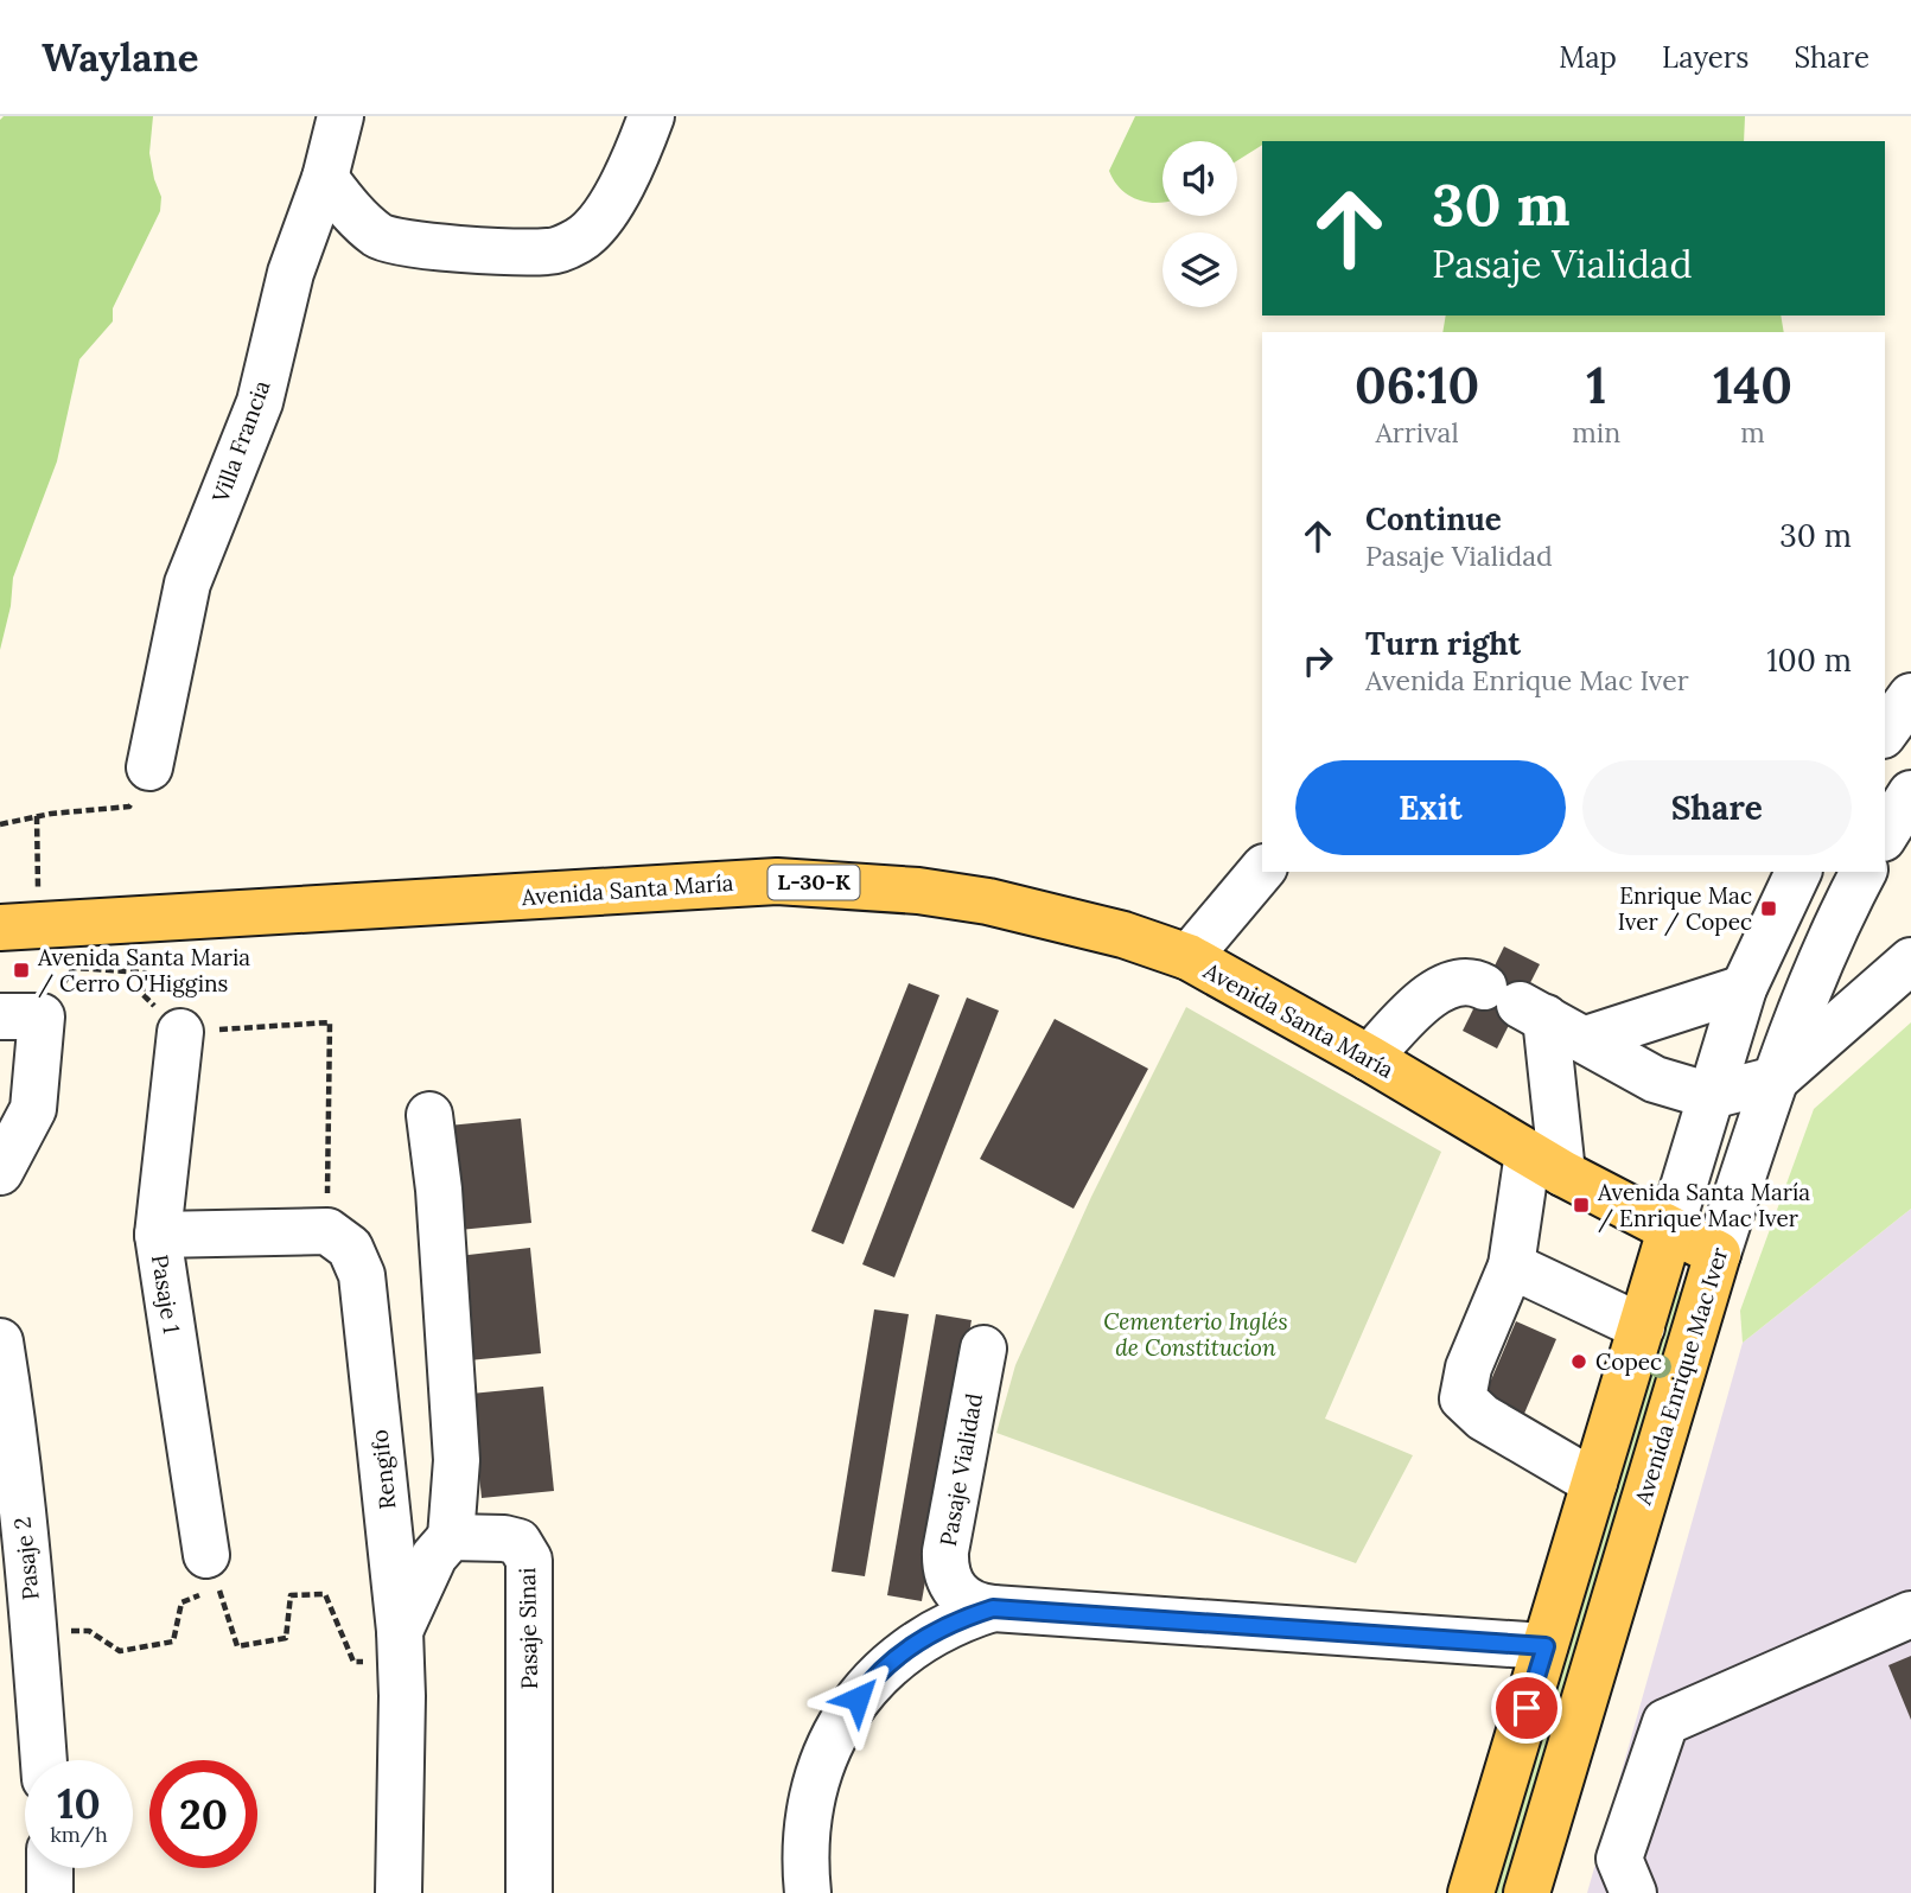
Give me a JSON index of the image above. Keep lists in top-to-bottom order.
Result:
{
  "streets": {
    "main road": ["L-30-K", "Avenida Santa María", "Avenida Enrique Mac Iver"],
    "street": [
      "Villa Francia",
      "Pasaje 1",
      "Rengifo",
      "Pasaje Vialidad",
      "Pasaje 2",
      "Pasaje Sinai"
    ]
  },
  "crossings": [
    ["Avenida Santa María", "Avenida Enrique Mac Iver"]
  ],
  "parks": ["Cementerio Inglés de Constitucion"],
  "places": {
    "transit": ["Enrique Mac Iver / Copec", "Avenida Santa Maria / Cerro O'Higgins", "Avenida Santa María / Enrique Mac Iver"],
    "other": ["Copec"]
  },
  "page": {
    "header": "Waylane",
    "nav": ["Map", "Layers", "Share"],
    "turn": ["30 m", "Pasaje Vialidad"],
    "eta": [
      "06:10",
      "Arrival",
      "1",
      "min",
      "140",
      "m"
    ],
    "list": [
      {
        "name": "Continue",
        "note": "Pasaje Vialidad",
        "value": "30 m"
      },
      {
        "name": "Turn right",
        "note": "Avenida Enrique Mac Iver",
        "value": "100 m"
      }
    ],
    "buttons": ["Exit", "Share"],
    "speed": "10 km/h",
    "limit": "20"
  }
}
